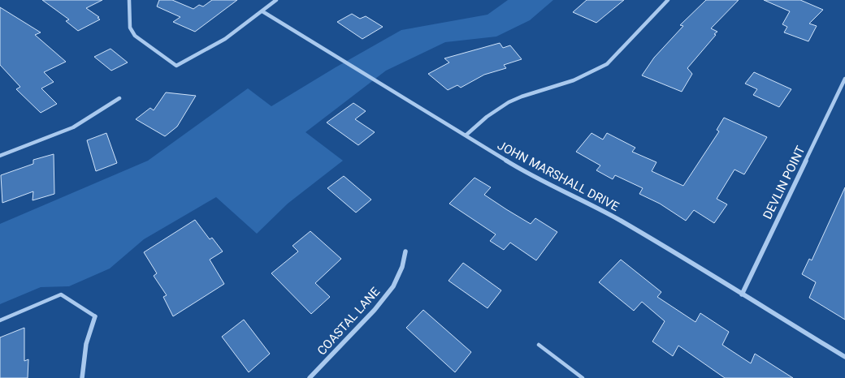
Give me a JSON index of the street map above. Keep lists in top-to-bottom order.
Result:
{
  "streets": {
    "street": ["JOHN MARSHALL DRIVE", "DEVLIN POINT", "COASTAL LANE"]
  },
  "crossings": [
    ["JOHN MARSHALL DRIVE", "DEVLIN POINT"]
  ]
}
